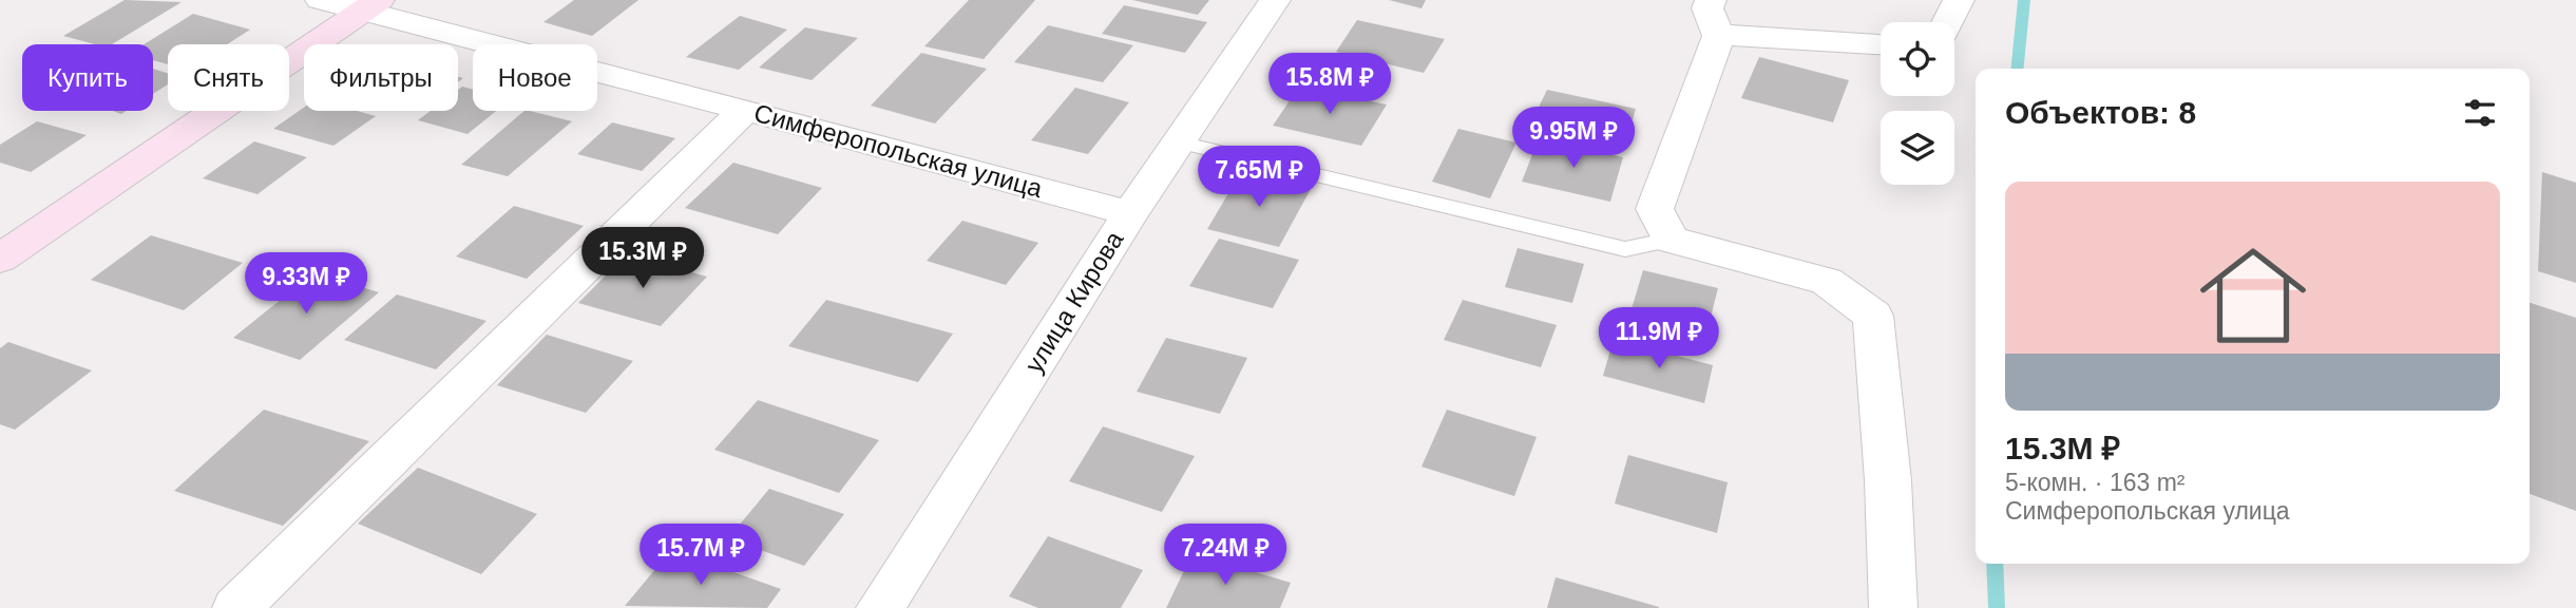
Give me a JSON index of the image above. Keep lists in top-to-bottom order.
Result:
{
  "streets": {
    "street": ["Симферопольская улица", "улица Кирова"]
  },
  "crossings": [
    ["Симферопольская улица", "улица Кирова"]
  ],
  "page": {
    "chip": [
      "Купить",
      "Снять",
      "Фильтры",
      "Новое"
    ],
    "price": [
      "15.8M ₽",
      "9.95M ₽",
      "7.65M ₽",
      "15.3M ₽",
      "9.33M ₽",
      "11.9M ₽",
      "15.7M ₽",
      "7.24M ₽"
    ],
    "heading": "Объектов: 8",
    "list": [
      {
        "name": "15.3M ₽",
        "note": "5-комн. · 163 m² · Симферопольская улица"
      }
    ]
  }
}
